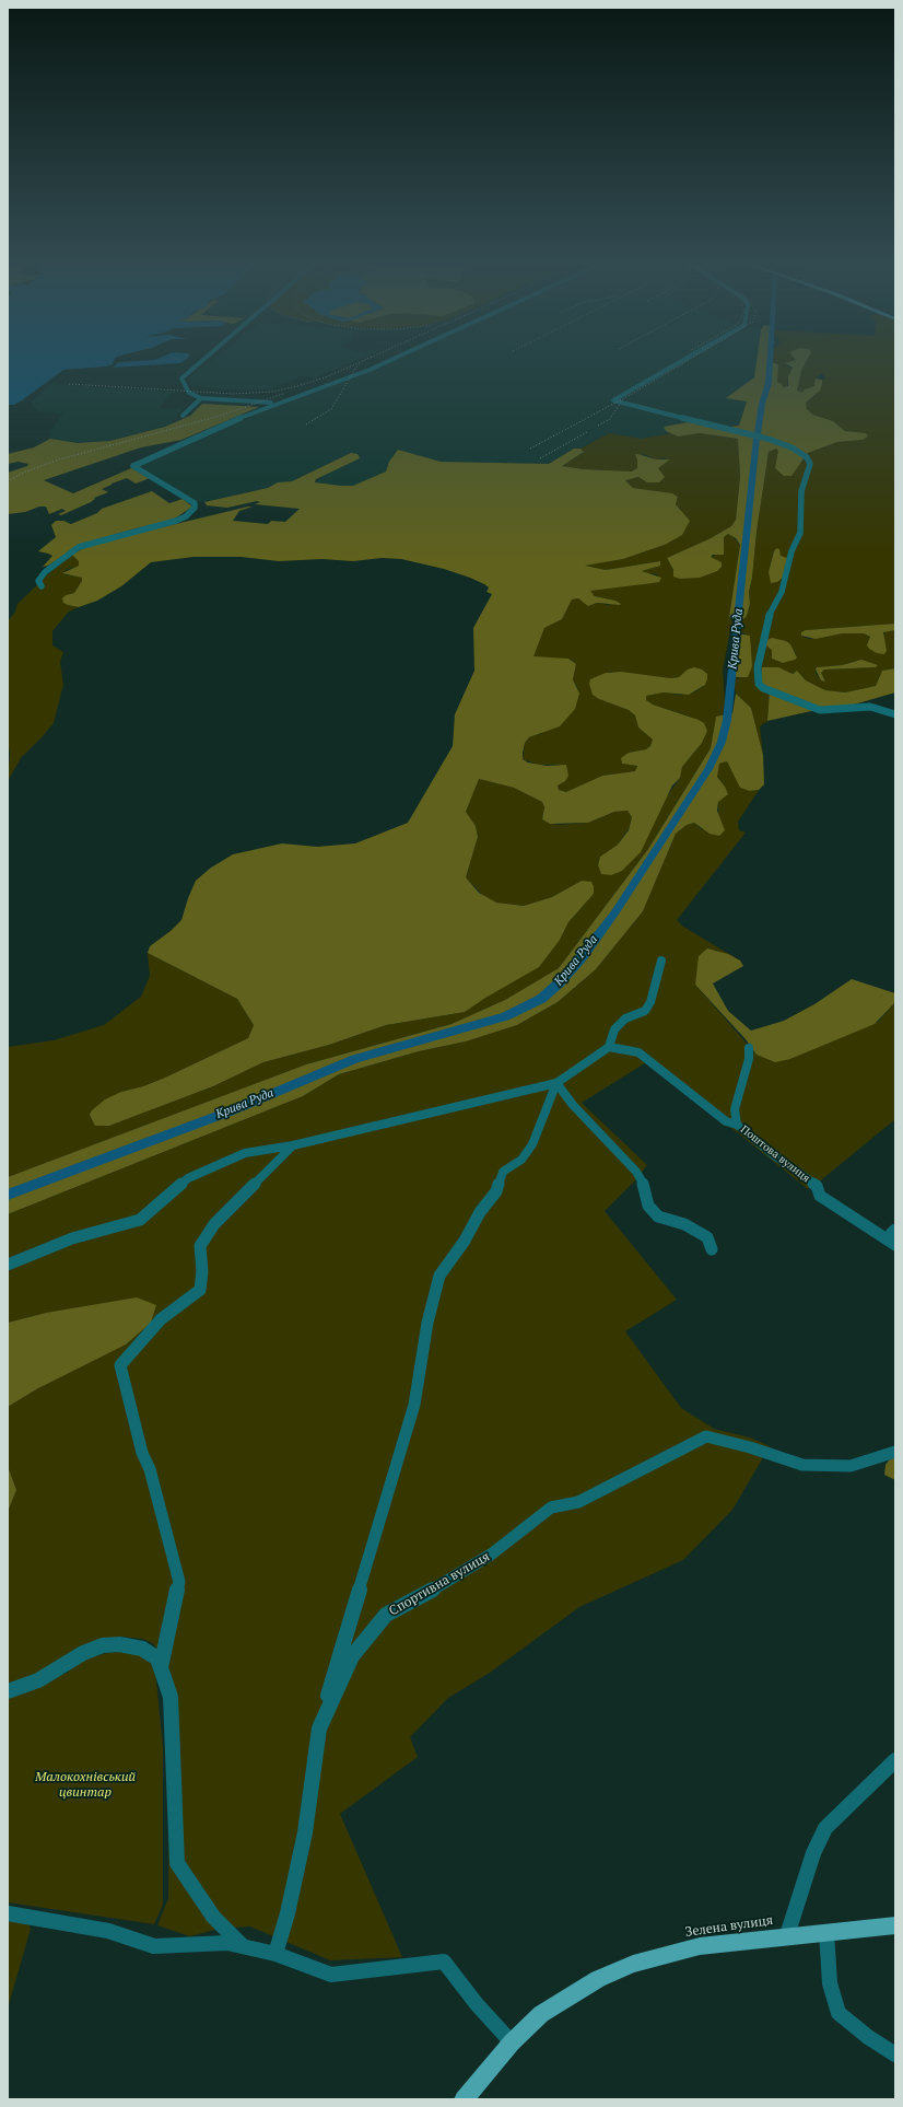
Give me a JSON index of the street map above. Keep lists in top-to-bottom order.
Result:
{
  "streets": {
    "main road": ["Зелена вулиця"],
    "street": ["Поштова вулиця", "Спортивна вулиця"]
  },
  "water": ["Крива Руда"],
  "parks": ["Малокохнівський цвинтар"]
}
